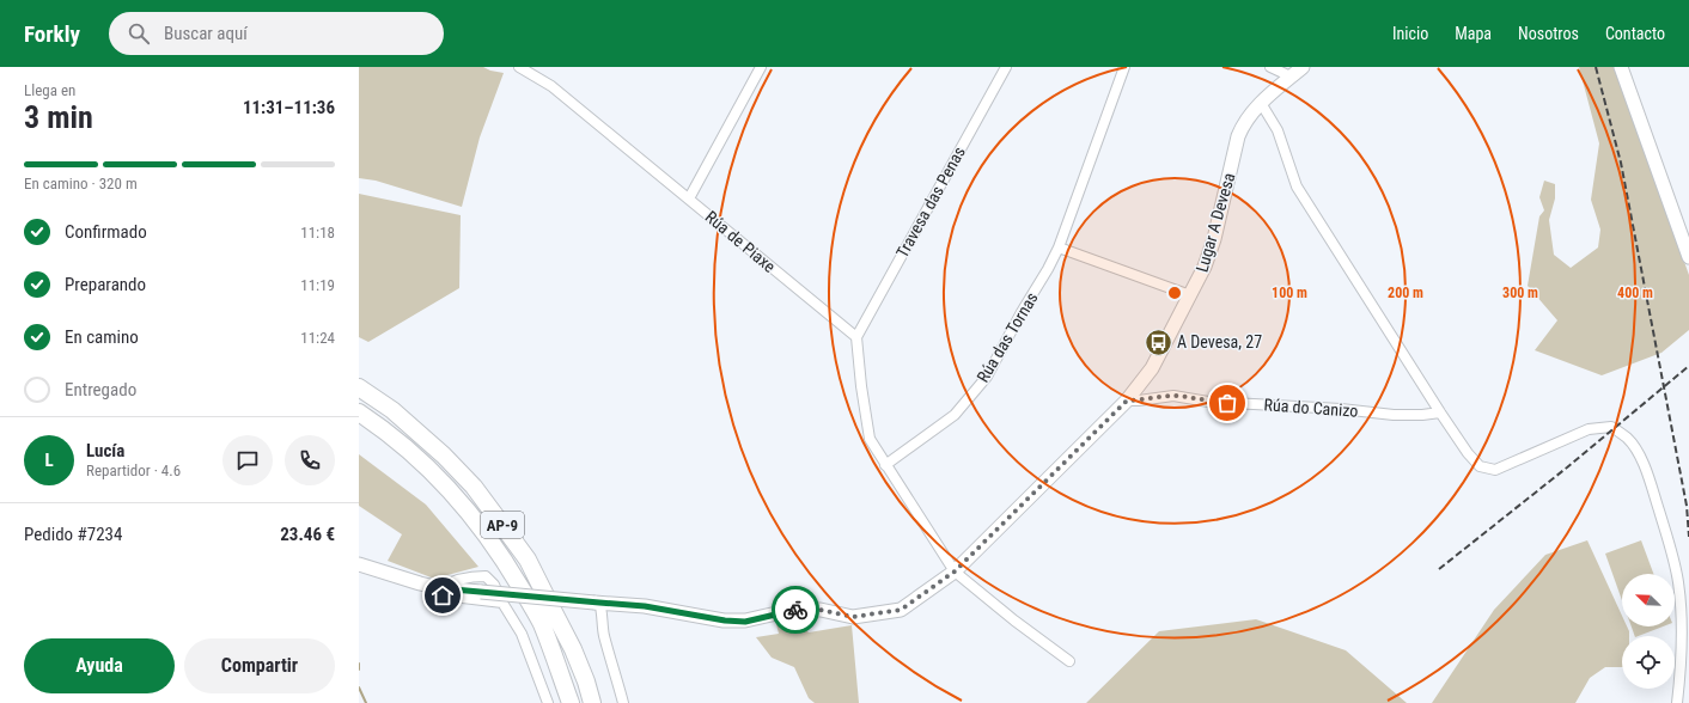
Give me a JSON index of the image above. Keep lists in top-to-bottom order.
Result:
{
  "streets": {
    "highway": ["AP-9"],
    "street": [
      "Travesa das Penas",
      "Lugar A Devesa",
      "Rúa de Piaxe",
      "Rúa das Tornas",
      "Rúa do Canizo"
    ]
  },
  "crossings": [
    ["Travesa das Penas", "Rúa de Piaxe"],
    ["Lugar A Devesa", "Rúa do Canizo"]
  ],
  "places": {
    "bus stop": ["A Devesa, 27"]
  },
  "north": "top left",
  "page": {
    "header": "Forkly",
    "search": "Buscar aquí",
    "nav": [
      "Inicio",
      "Mapa",
      "Nosotros",
      "Contacto"
    ],
    "heading": ["3 min", "Llega en", "11:31–11:36"],
    "panel": [
      "Lucía",
      "Repartidor · 4.6",
      "Pedido #7234",
      "23.46 €"
    ],
    "bar": "En camino · 320 m",
    "list": [
      ["Confirmado", "11:18"],
      ["Preparando", "11:19"],
      ["En camino", "11:24"],
      "Entregado"
    ],
    "round": "L",
    "buttons": ["Ayuda", "Compartir"]
  },
  "rings": [
    "100 m",
    "200 m",
    "300 m",
    "400 m"
  ]
}
